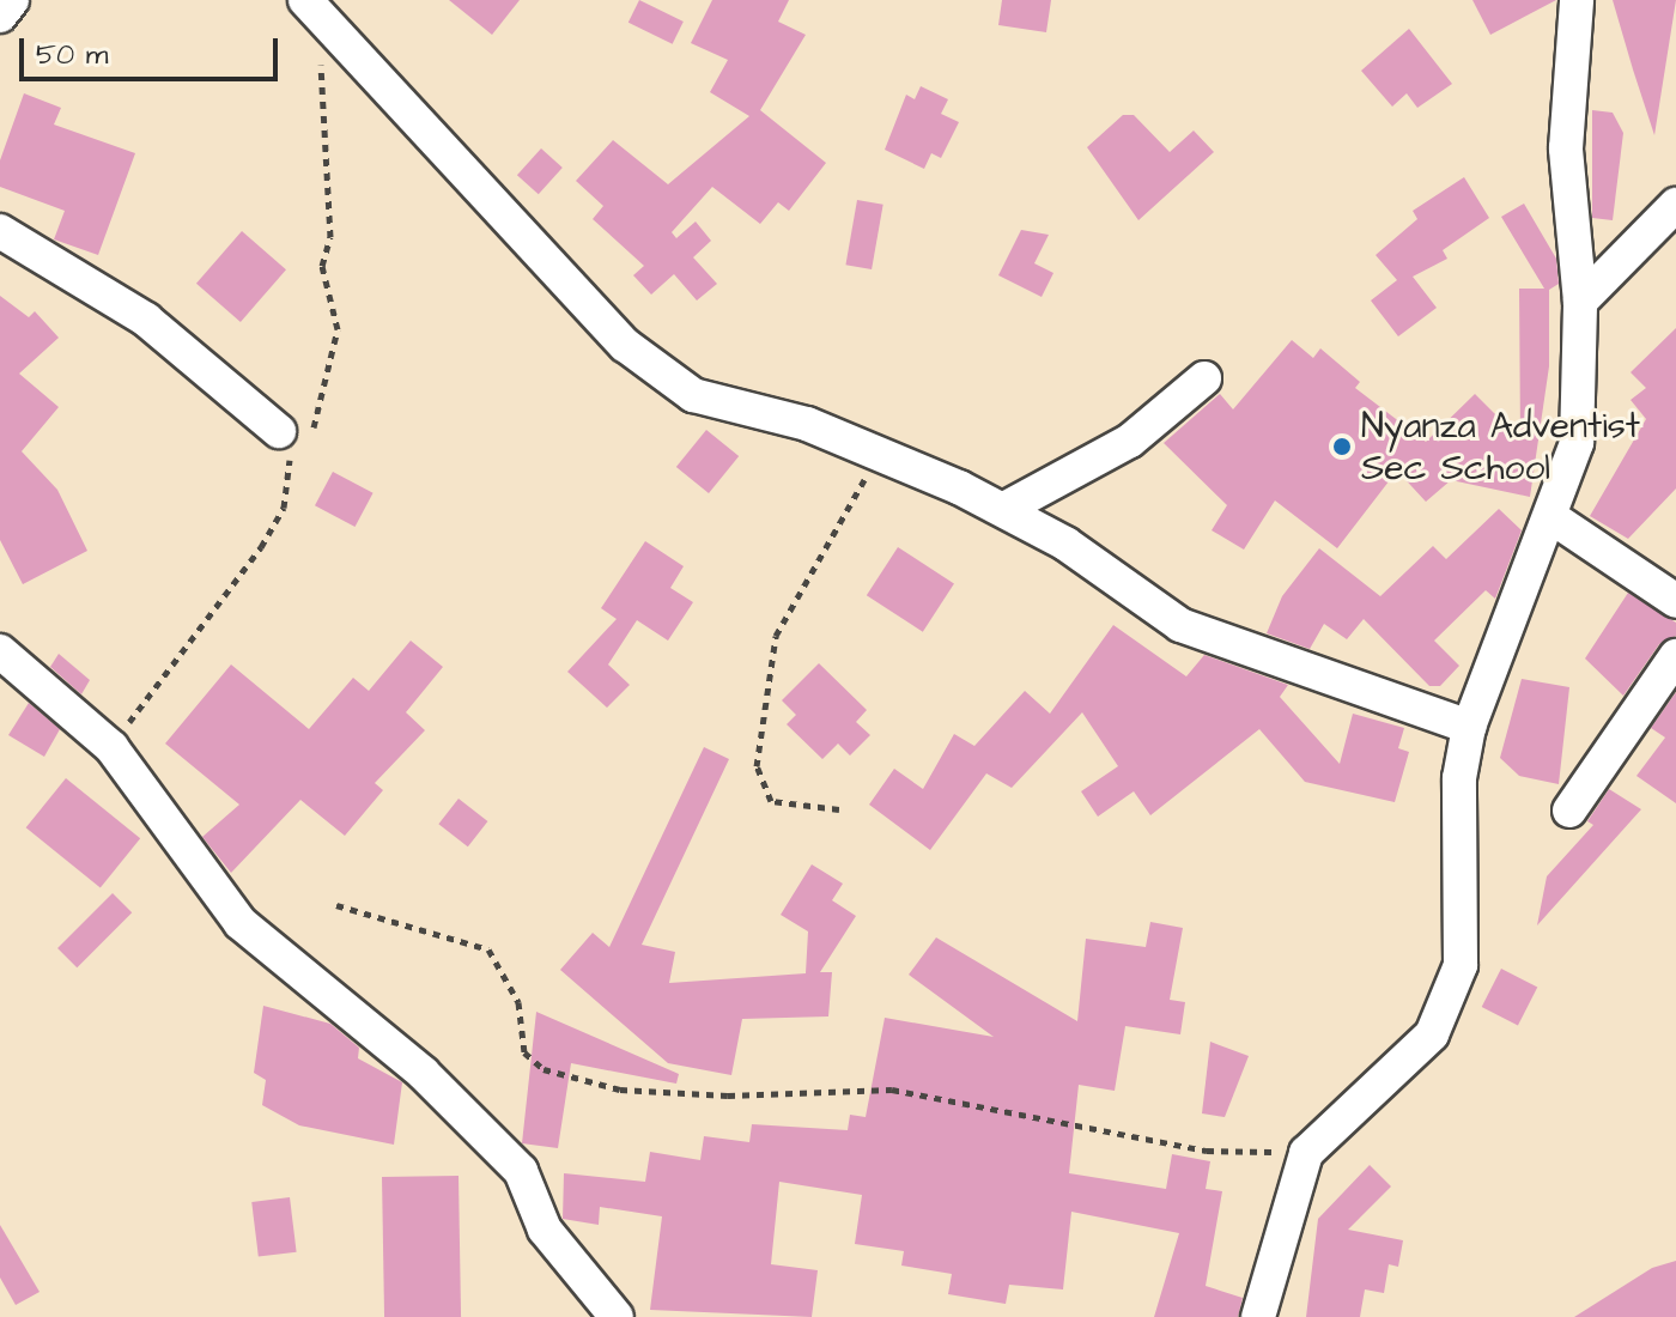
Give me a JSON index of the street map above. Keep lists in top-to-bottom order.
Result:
{
  "places": ["Nyanza Adventist Sec School"],
  "scale_bar": "50 m"
}
